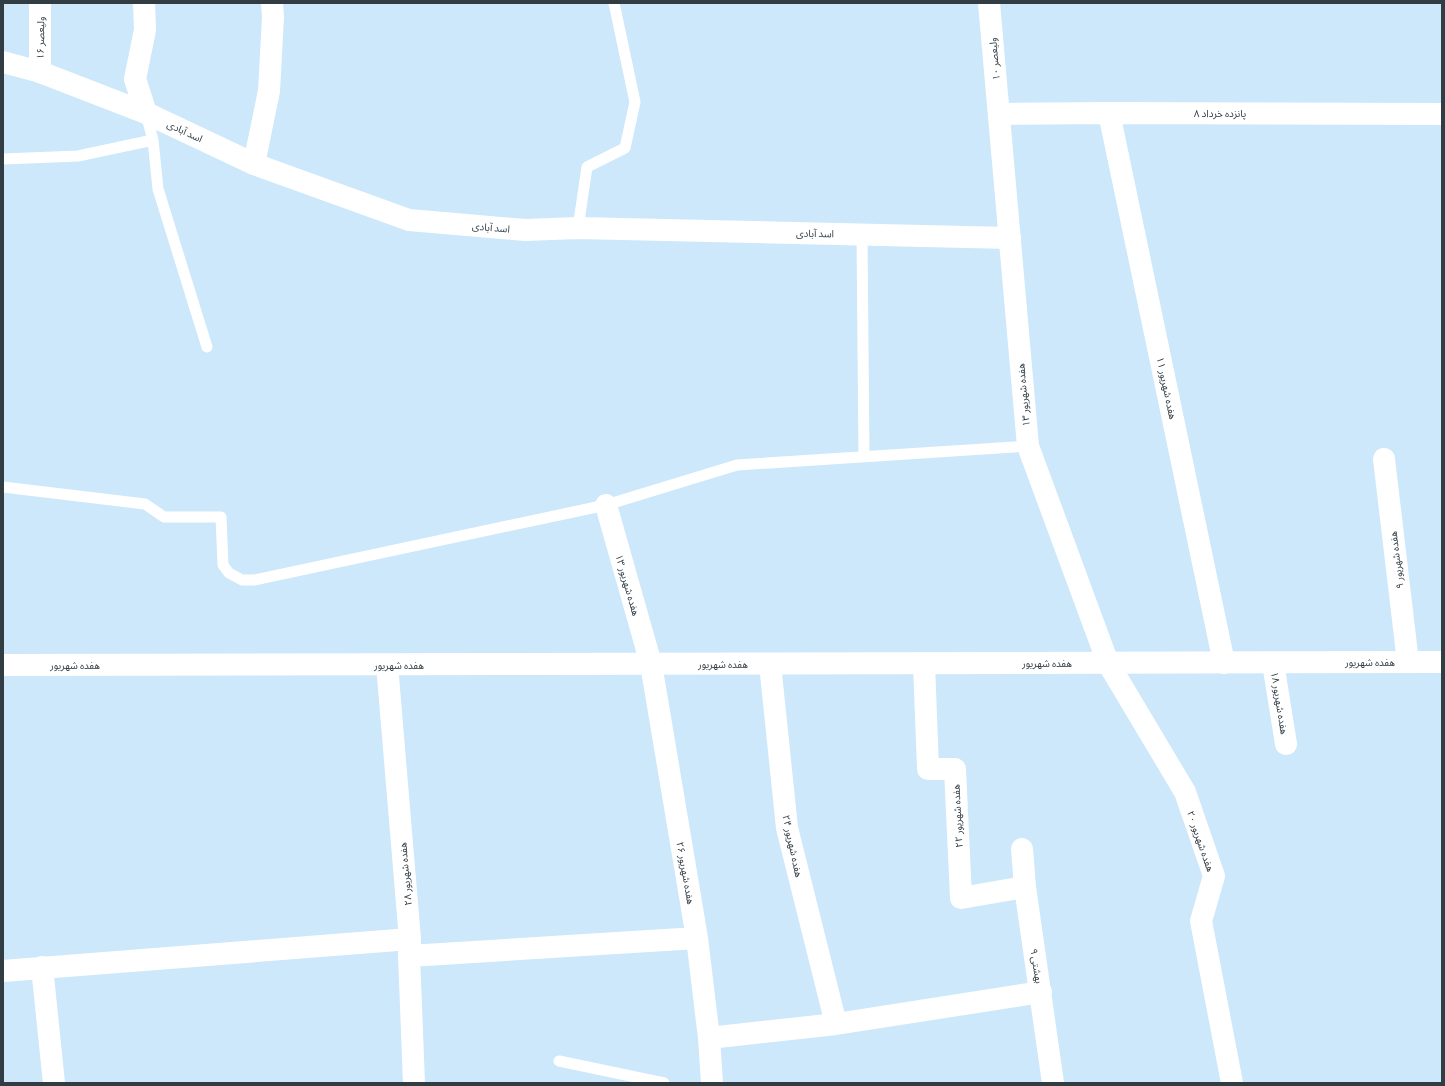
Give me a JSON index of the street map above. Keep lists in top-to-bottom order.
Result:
{
  "streets": {
    "street": [
      "ولیعصر ۱۶",
      "ولیعصر ۱۰",
      "پانزده خرداد ۸",
      "اسد آبادی",
      "هفده شهریور ۱۱",
      "هفده شهریور ۱۳",
      "هفده شهریور ۹",
      "هفده شهریور",
      "هفده شهریور ۱۸",
      "هفده شهریور ۲۲",
      "هفده شهریور ۲۰",
      "هفده شهریور ۲۴",
      "هفده شهریور ۲۶",
      "هفده شهریور ۲۸",
      "بهشتی ۹"
    ]
  },
  "crossings": [
    ["ولیعصر ۱۶", "اسد آبادی"],
    ["ولیعصر ۱۰", "پانزده خرداد ۸"],
    ["ولیعصر ۱۰", "هفده شهریور ۱۳"],
    ["پانزده خرداد ۸", "هفده شهریور ۱۱"],
    ["پانزده خرداد ۸", "هفده شهریور ۱۳"],
    ["اسد آبادی", "هفده شهریور ۱۳"],
    ["هفده شهریور ۱۱", "هفده شهریور"],
    ["هفده شهریور ۱۳", "هفده شهریور"],
    ["هفده شهریور ۱۳", "هفده شهریور ۲۰"],
    ["هفده شهریور ۱۳", "هفده شهریور ۲۶"],
    ["هفده شهریور ۹", "هفده شهریور"],
    ["هفده شهریور", "هفده شهریور ۱۸"],
    ["هفده شهریور", "هفده شهریور ۲۲"],
    ["هفده شهریور", "هفده شهریور ۲۰"],
    ["هفده شهریور", "هفده شهریور ۲۴"],
    ["هفده شهریور", "هفده شهریور ۲۶"],
    ["هفده شهریور", "هفده شهریور ۲۸"],
    ["هفده شهریور ۲۲", "بهشتی ۹"]
  ]
}
